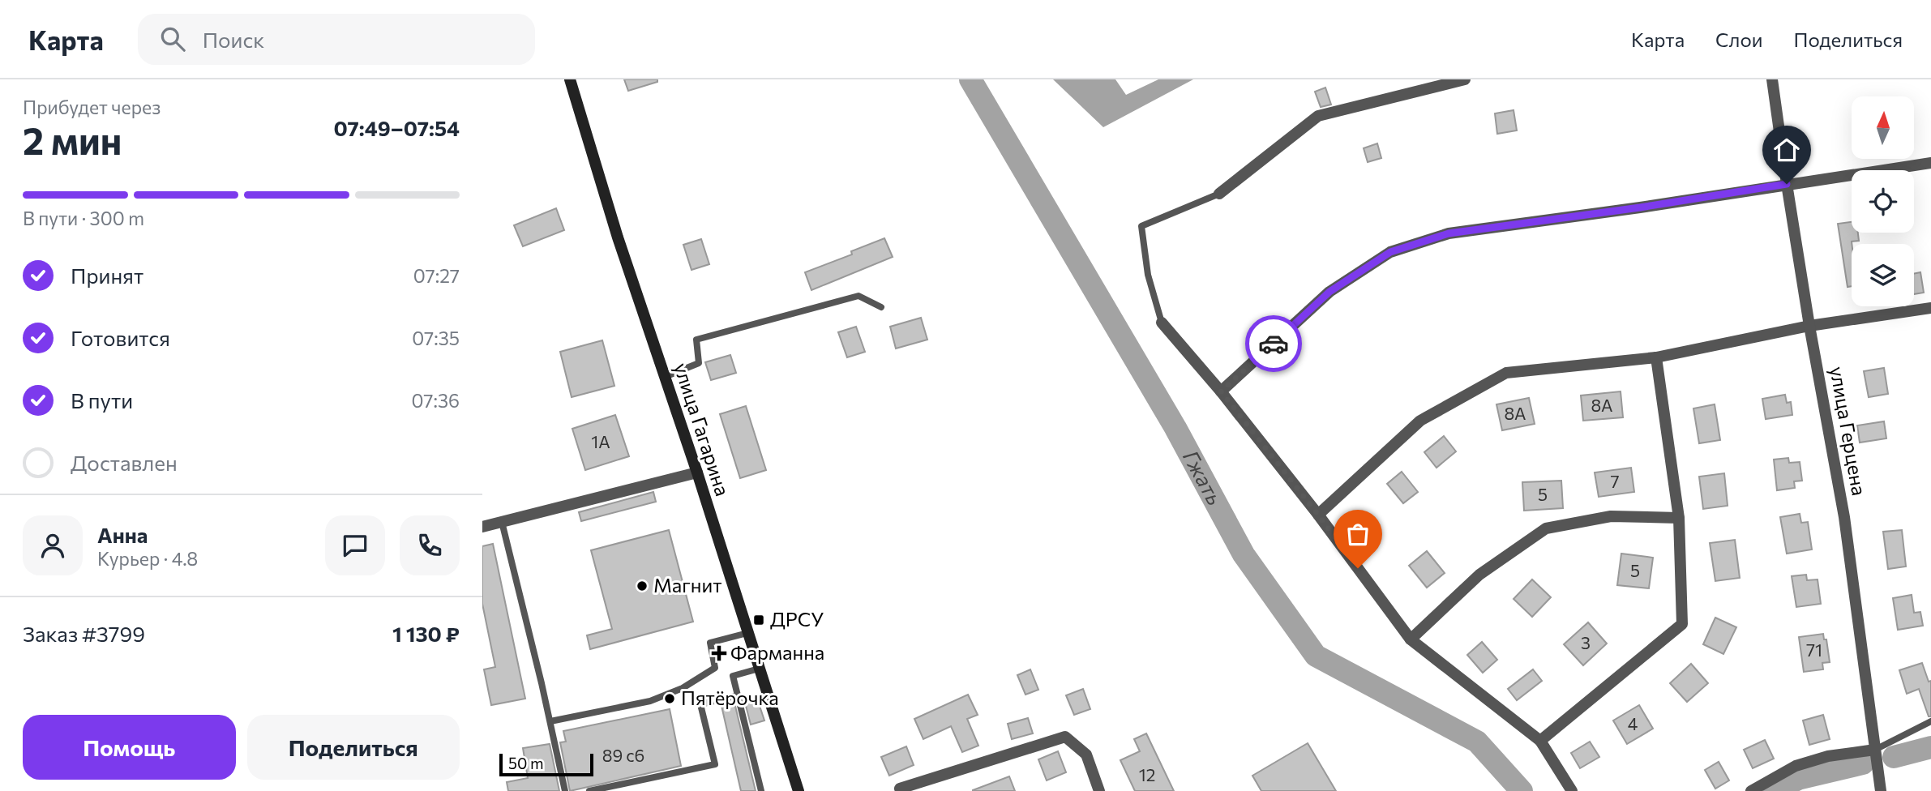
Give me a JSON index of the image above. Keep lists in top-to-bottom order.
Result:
{
  "streets": {
    "main road": ["улица Гагарина"],
    "street": ["улица Герцена"]
  },
  "water": ["Гжать"],
  "places": {
    "other": ["Магнит", "Пятёрочка"],
    "transit": ["ДРСУ"],
    "health": ["Фарманна"]
  },
  "house_numbers": [
    "8А",
    "8А",
    "1А",
    "7",
    "5",
    "5",
    "3",
    "71",
    "4",
    "89 с6",
    "12"
  ],
  "scale_bar": "50 m",
  "north": "top",
  "page": {
    "header": "Карта",
    "search": "Поиск",
    "nav": ["Карта", "Слои", "Поделиться"],
    "heading": ["2 мин", "Прибудет через", "07:49–07:54"],
    "panel": [
      "Анна",
      "Курьер · 4.8",
      "Заказ #3799",
      "1 130 ₽"
    ],
    "bar": "В пути · 300 m",
    "list": [
      ["Принят", "07:27"],
      ["Готовится", "07:35"],
      ["В пути", "07:36"],
      "Доставлен"
    ],
    "buttons": ["Помощь", "Поделиться"],
    "scale": "50 m"
  }
}
